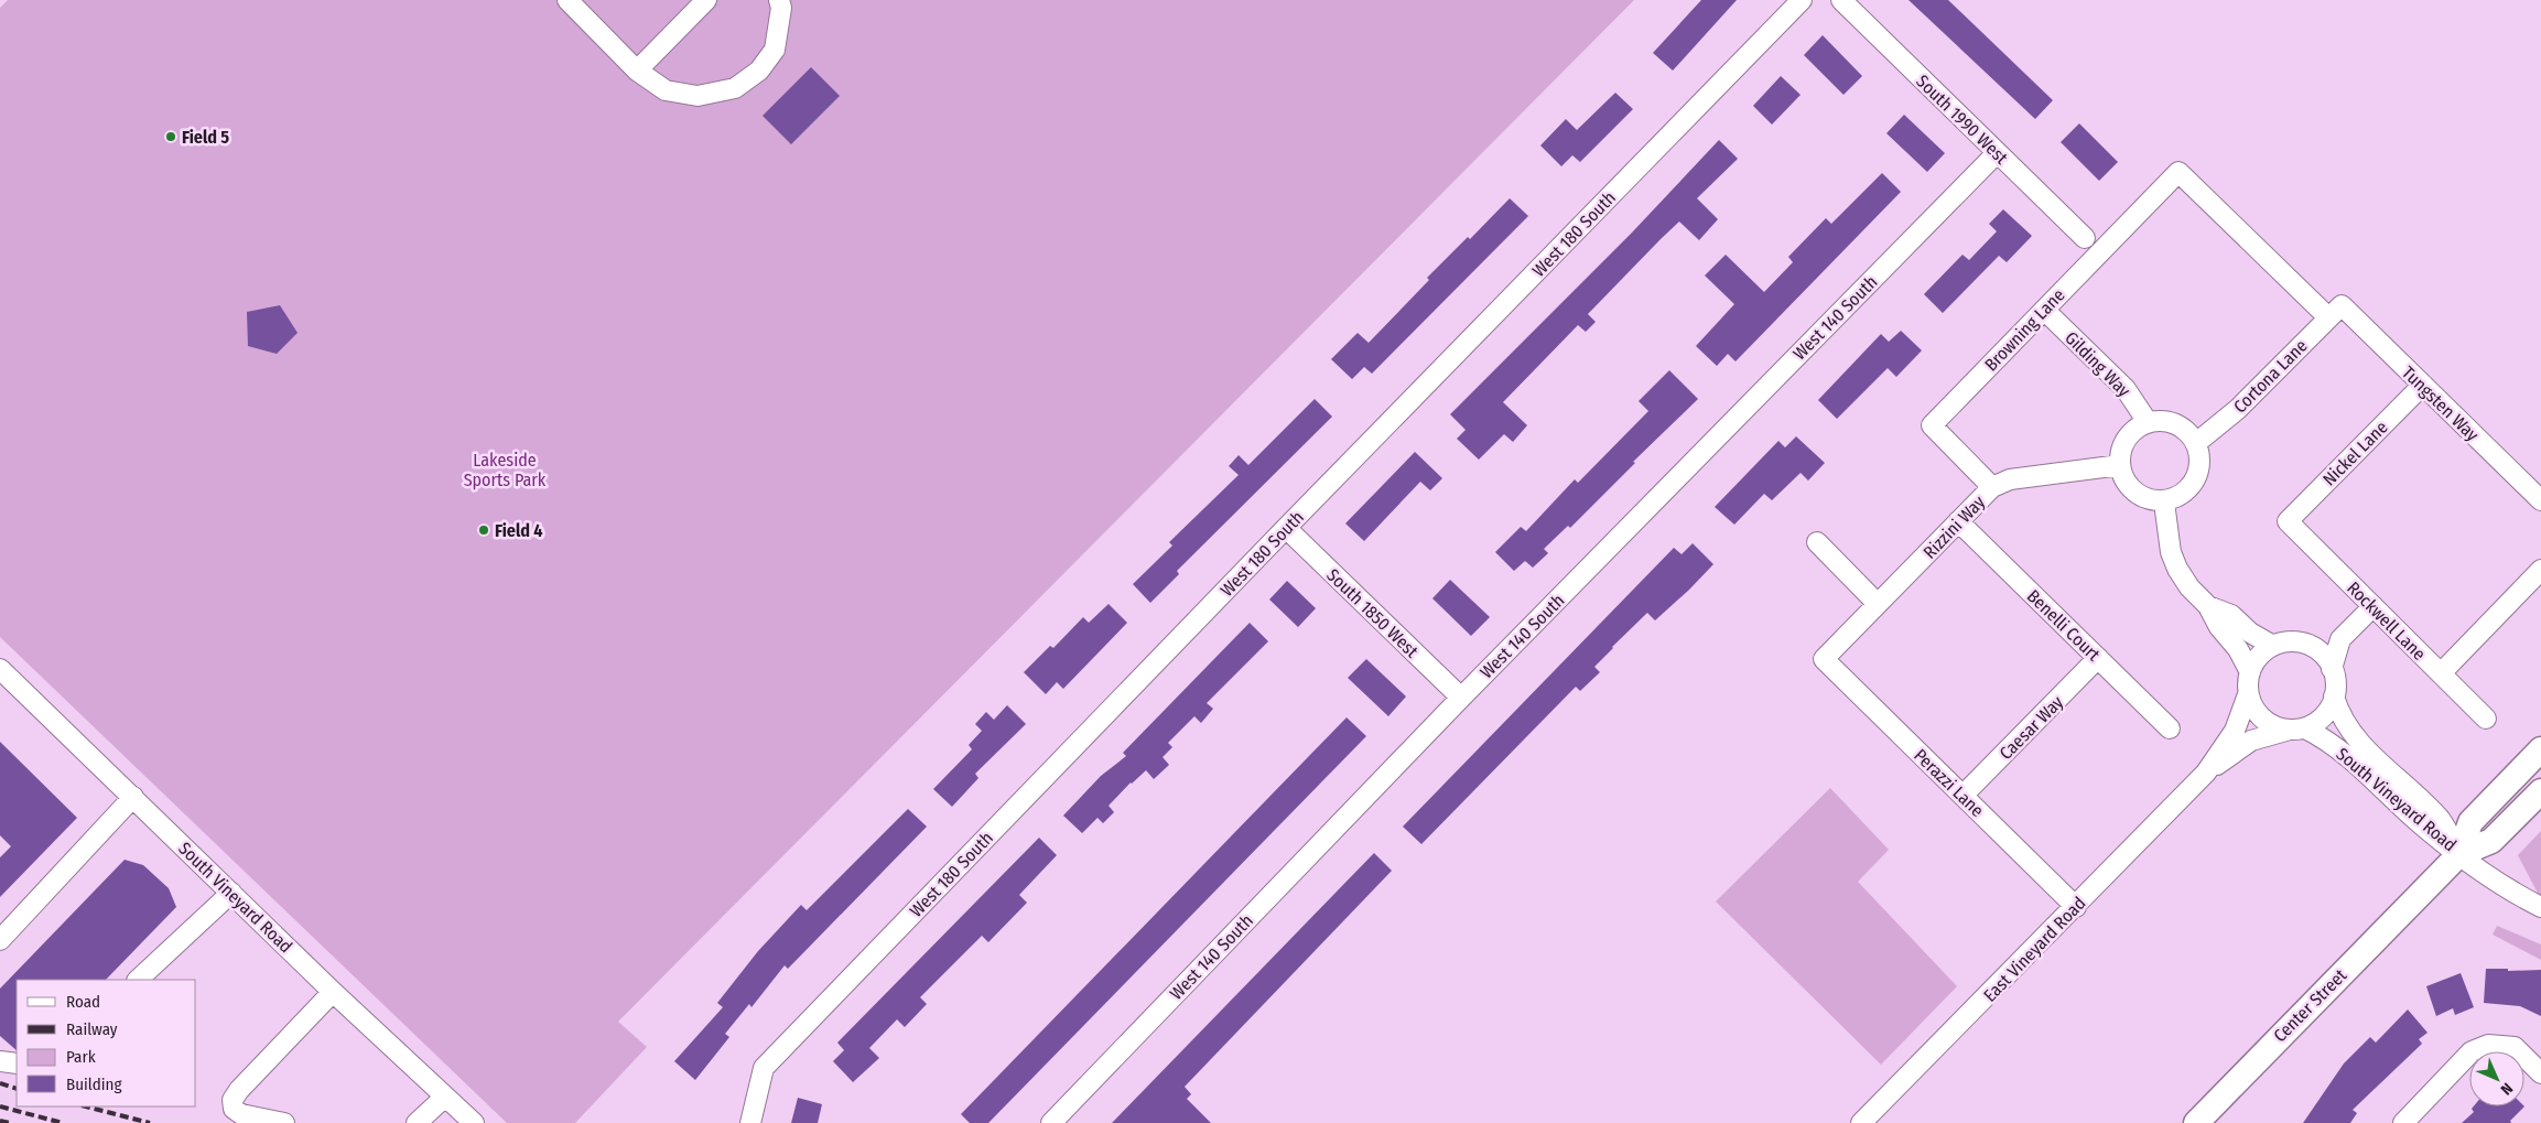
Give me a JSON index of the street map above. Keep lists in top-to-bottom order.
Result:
{
  "streets": {
    "main road": ["Center Street"],
    "street": [
      "South 1990 West",
      "West 180 South",
      "West 140 South",
      "Browning Lane",
      "Gilding Way",
      "Cortona Lane",
      "Tungsten Way",
      "Nickel Lane",
      "Rizzini Way",
      "South 1850 West",
      "Rockwell Lane",
      "Benelli Court",
      "Caesar Way",
      "Perazzi Lane",
      "South Vineyard Road",
      "East Vineyard Road"
    ]
  },
  "crossings": [
    ["South 1990 West", "West 140 South"],
    ["West 180 South", "South 1850 West"],
    ["West 140 South", "South 1850 West"],
    ["Browning Lane", "Gilding Way"],
    ["Browning Lane", "Tungsten Way"],
    ["Browning Lane", "Rizzini Way"],
    ["Gilding Way", "Cortona Lane"],
    ["Gilding Way", "Rizzini Way"],
    ["Cortona Lane", "Tungsten Way"],
    ["Cortona Lane", "Rizzini Way"],
    ["Tungsten Way", "Nickel Lane"],
    ["Nickel Lane", "Rockwell Lane"],
    ["Rizzini Way", "Benelli Court"],
    ["Rizzini Way", "Perazzi Lane"],
    ["Benelli Court", "Caesar Way"],
    ["Caesar Way", "Perazzi Lane"],
    ["Perazzi Lane", "East Vineyard Road"],
    ["South Vineyard Road", "East Vineyard Road"],
    ["South Vineyard Road", "Center Street"]
  ],
  "parks": ["Lakeside Sports Park"],
  "places": ["Field 5", "Field 4"],
  "legend": [
    "Road",
    "Railway",
    "Park",
    "Building"
  ],
  "north": "bottom right"
}
